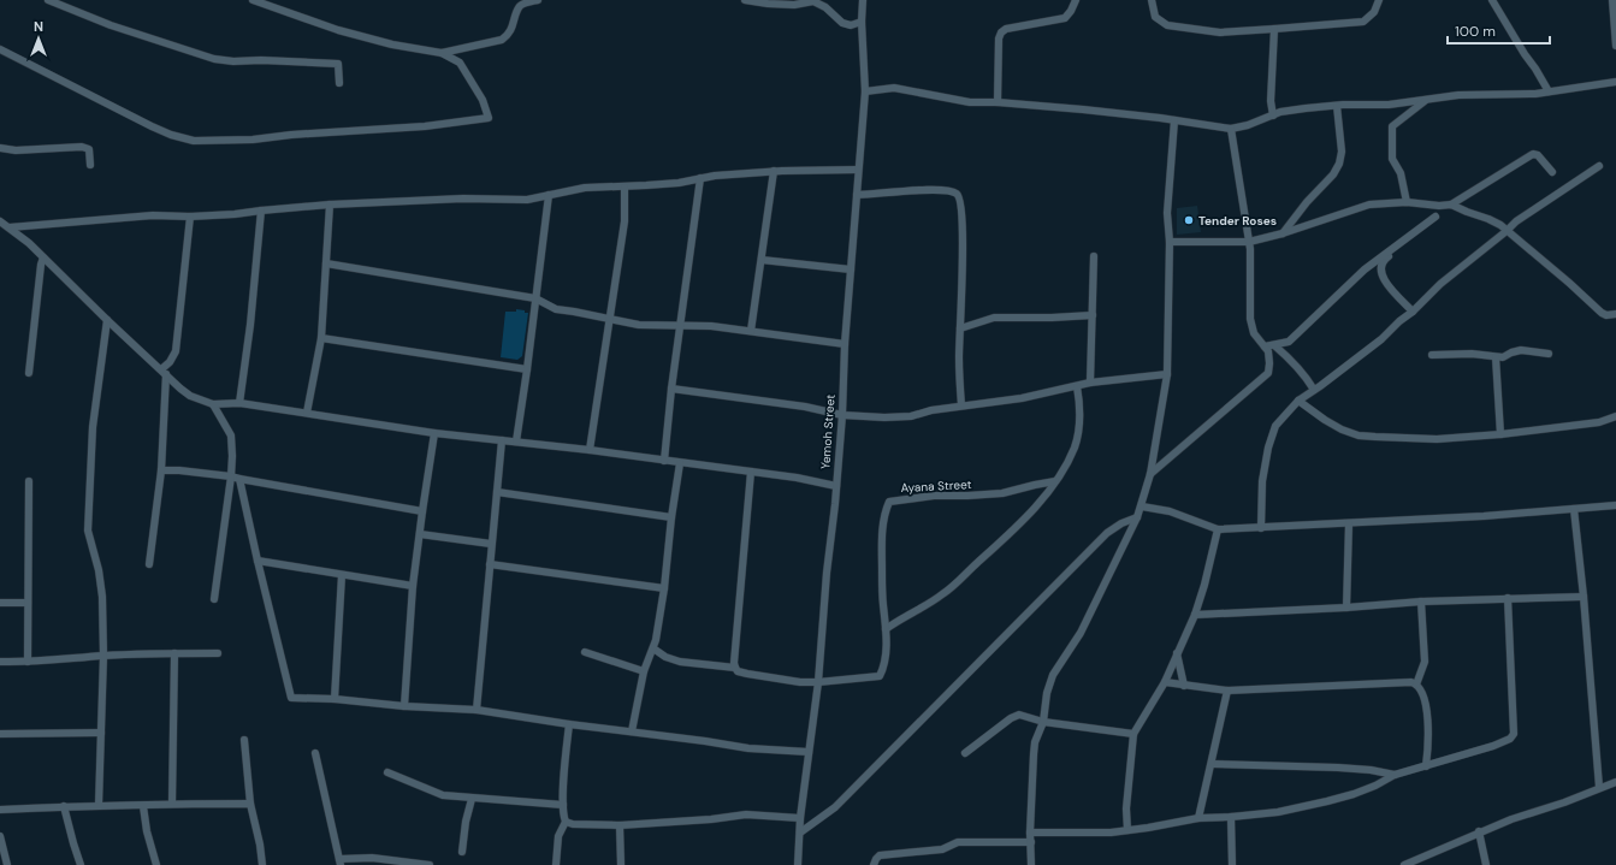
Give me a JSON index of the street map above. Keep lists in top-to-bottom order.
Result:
{
  "streets": {
    "street": ["Yemoh Street", "Ayana Street"]
  },
  "places": ["Tender Roses"],
  "scale_bar": "100 m",
  "north": "top"
}
